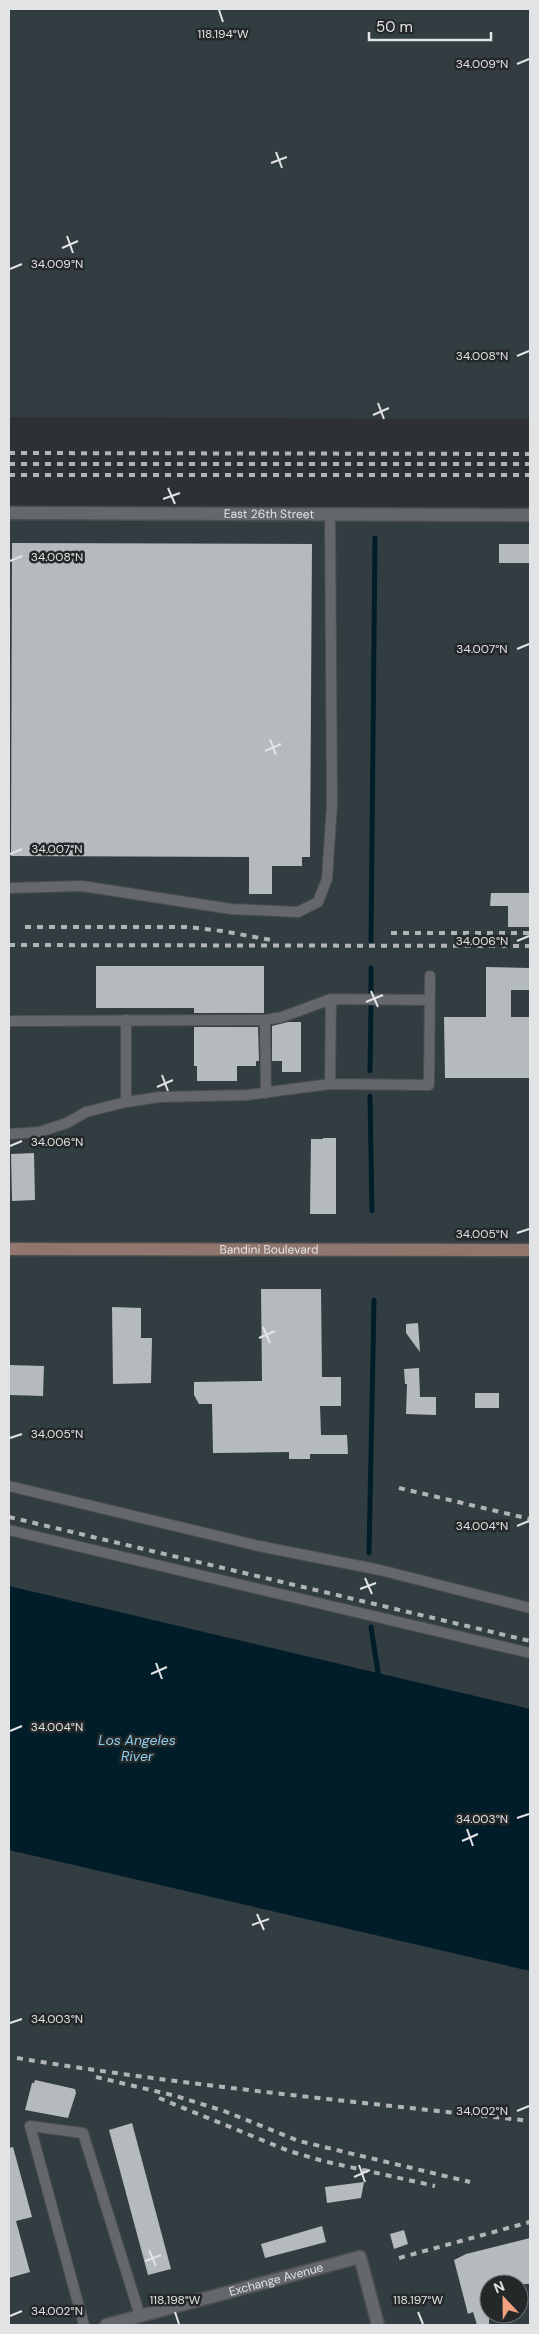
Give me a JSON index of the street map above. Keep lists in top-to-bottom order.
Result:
{
  "streets": {
    "main road": ["Bandini Boulevard"],
    "street": ["East 26th Street", "Exchange Avenue"]
  },
  "water": ["Los Angeles River"],
  "scale_bar": "50 m",
  "north": "top",
  "coordinates": [
    "118.194°W",
    "34.009°N",
    "34.008°N",
    "34.007°N",
    "34.006°N",
    "34.005°N",
    "34.004°N",
    "34.003°N",
    "34.002°N",
    "118.198°W",
    "118.197°W"
  ]
}
